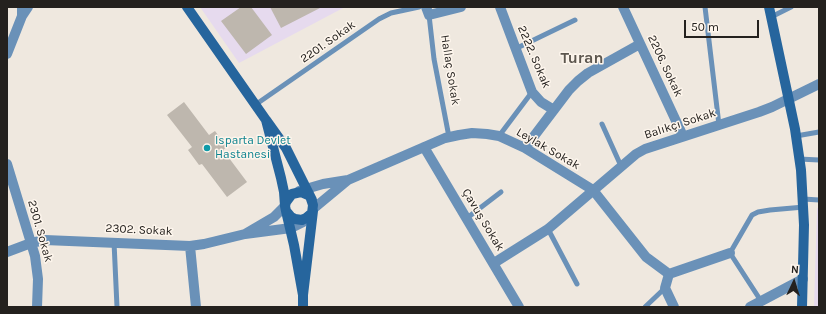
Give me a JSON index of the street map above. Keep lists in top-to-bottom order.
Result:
{
  "streets": {
    "street": [
      "2222. Sokak",
      "2206. Sokak",
      "Balıkçı Sokak",
      "Leylak Sokak",
      "Çavuş Sokak",
      "2302. Sokak",
      "2301. Sokak"
    ],
    "lane": ["2201. Sokak", "Hallaç Sokak"]
  },
  "crossings": [
    ["2206. Sokak", "Balıkçı Sokak"],
    ["Hallaç Sokak", "Leylak Sokak"],
    ["Balıkçı Sokak", "Leylak Sokak"],
    ["Balıkçı Sokak", "Çavuş Sokak"],
    ["Leylak Sokak", "Çavuş Sokak"],
    ["Leylak Sokak", "2302. Sokak"],
    ["2302. Sokak", "2301. Sokak"]
  ],
  "districts": ["Turan"],
  "places": ["Isparta Devlet Hastanesi"],
  "scale_bar": "50 m",
  "north": "top"
}
